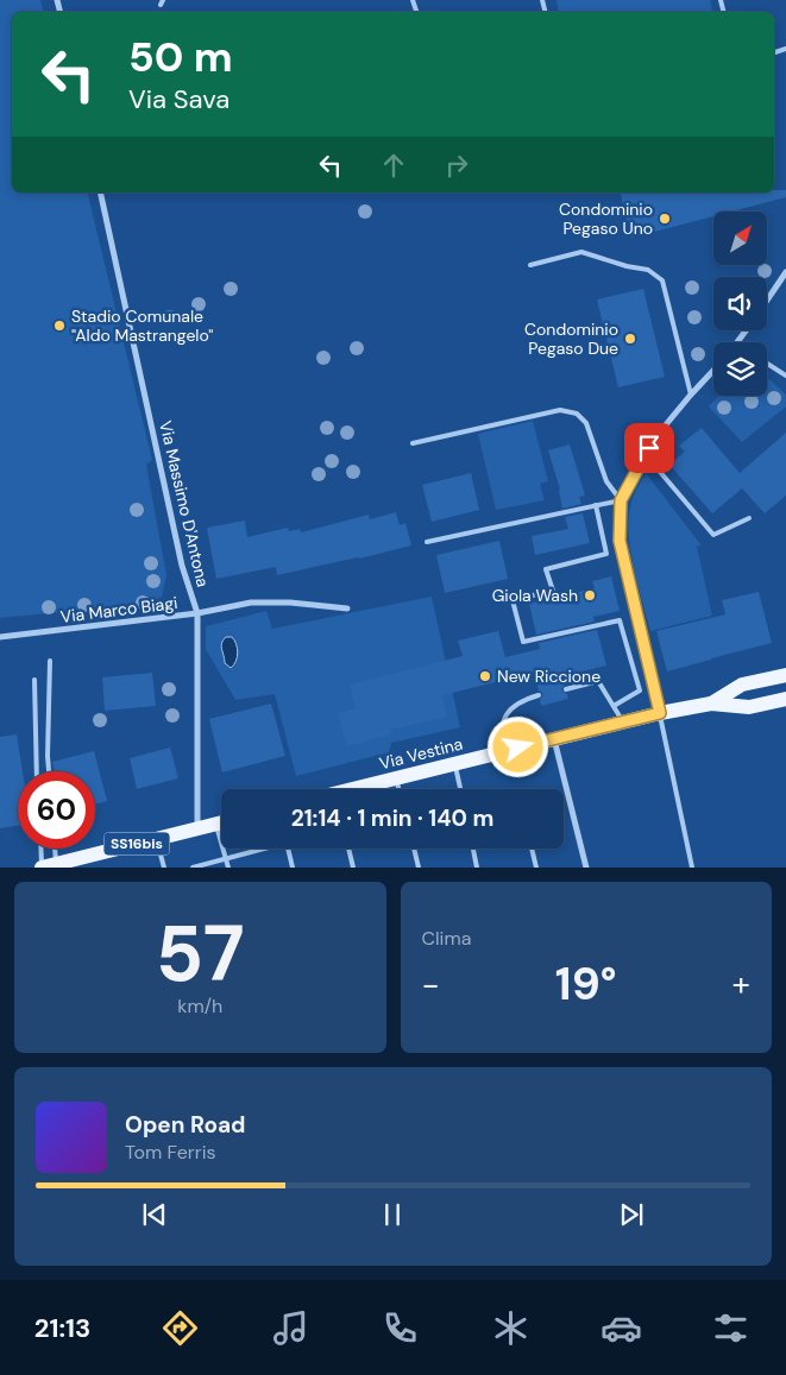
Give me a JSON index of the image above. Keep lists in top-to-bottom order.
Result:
{
  "streets": {
    "main road": ["Via Vestina", "SS16bis"],
    "street": ["Via Massimo D'Antona", "Via Marco Biagi"]
  },
  "crossings": [
    ["Via Massimo D'Antona", "Via Marco Biagi"],
    ["Via Massimo D'Antona", "SS16bis"]
  ],
  "places": [
    "Condominio Pegaso Uno",
    "Stadio Comunale \"Aldo Mastrangelo\"",
    "Condominio Pegaso Due",
    "Giola Wash",
    "New Riccione"
  ],
  "north": "top right",
  "page": {
    "turn": ["50 m", "Via Sava"],
    "limit": "60",
    "trip": "21:14 · 1 min · 140 m",
    "tile": [
      ["57", "km/h"],
      "Clima"
    ],
    "heat": ["−", "19°", "+"],
    "song": ["Open Road", "Tom Ferris"],
    "tabs": "21:13"
  }
}
